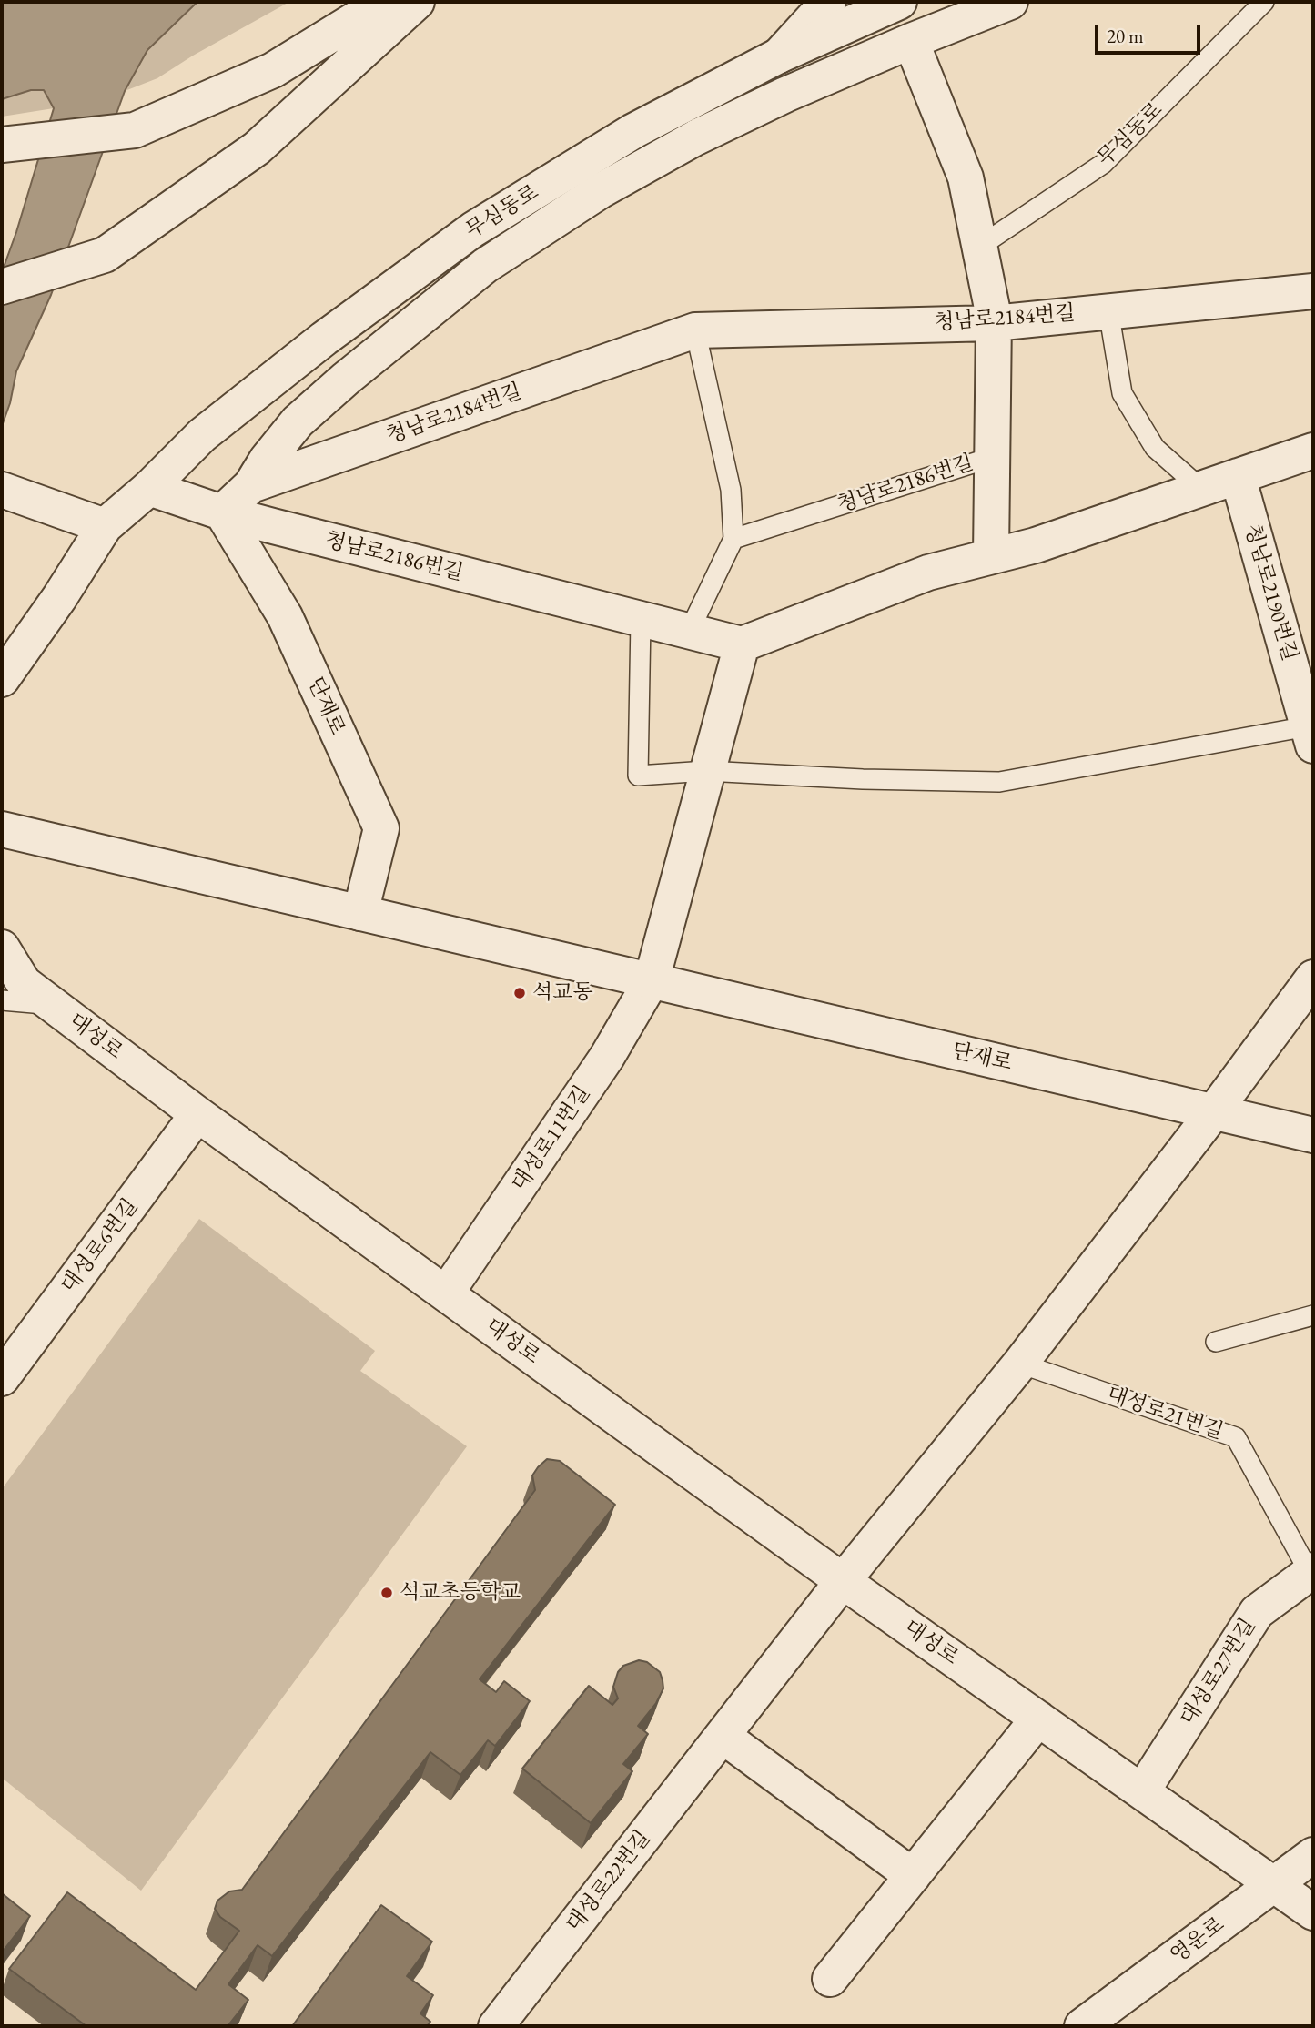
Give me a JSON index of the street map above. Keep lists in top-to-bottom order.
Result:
{
  "streets": {
    "street": [
      "무심동로",
      "청남로2184번길",
      "청남로2186번길",
      "청남로2190번길",
      "단재로",
      "대성로",
      "대성로11번길",
      "대성로6번길",
      "대성로27번길",
      "대성로22번길",
      "영운로"
    ],
    "lane": ["대성로21번길"]
  },
  "crossings": [
    ["무심동로", "청남로2186번길"],
    ["청남로2184번길", "청남로2186번길"],
    ["청남로2184번길", "단재로"],
    ["청남로2186번길", "단재로"],
    ["단재로", "대성로11번길"],
    ["대성로", "대성로11번길"],
    ["대성로", "대성로6번길"],
    ["대성로", "대성로27번길"],
    ["대성로", "대성로22번길"],
    ["대성로", "영운로"],
    ["대성로21번길", "대성로27번길"]
  ],
  "places": ["석교동", "석교초등학교"],
  "scale_bar": "20 m"
}
